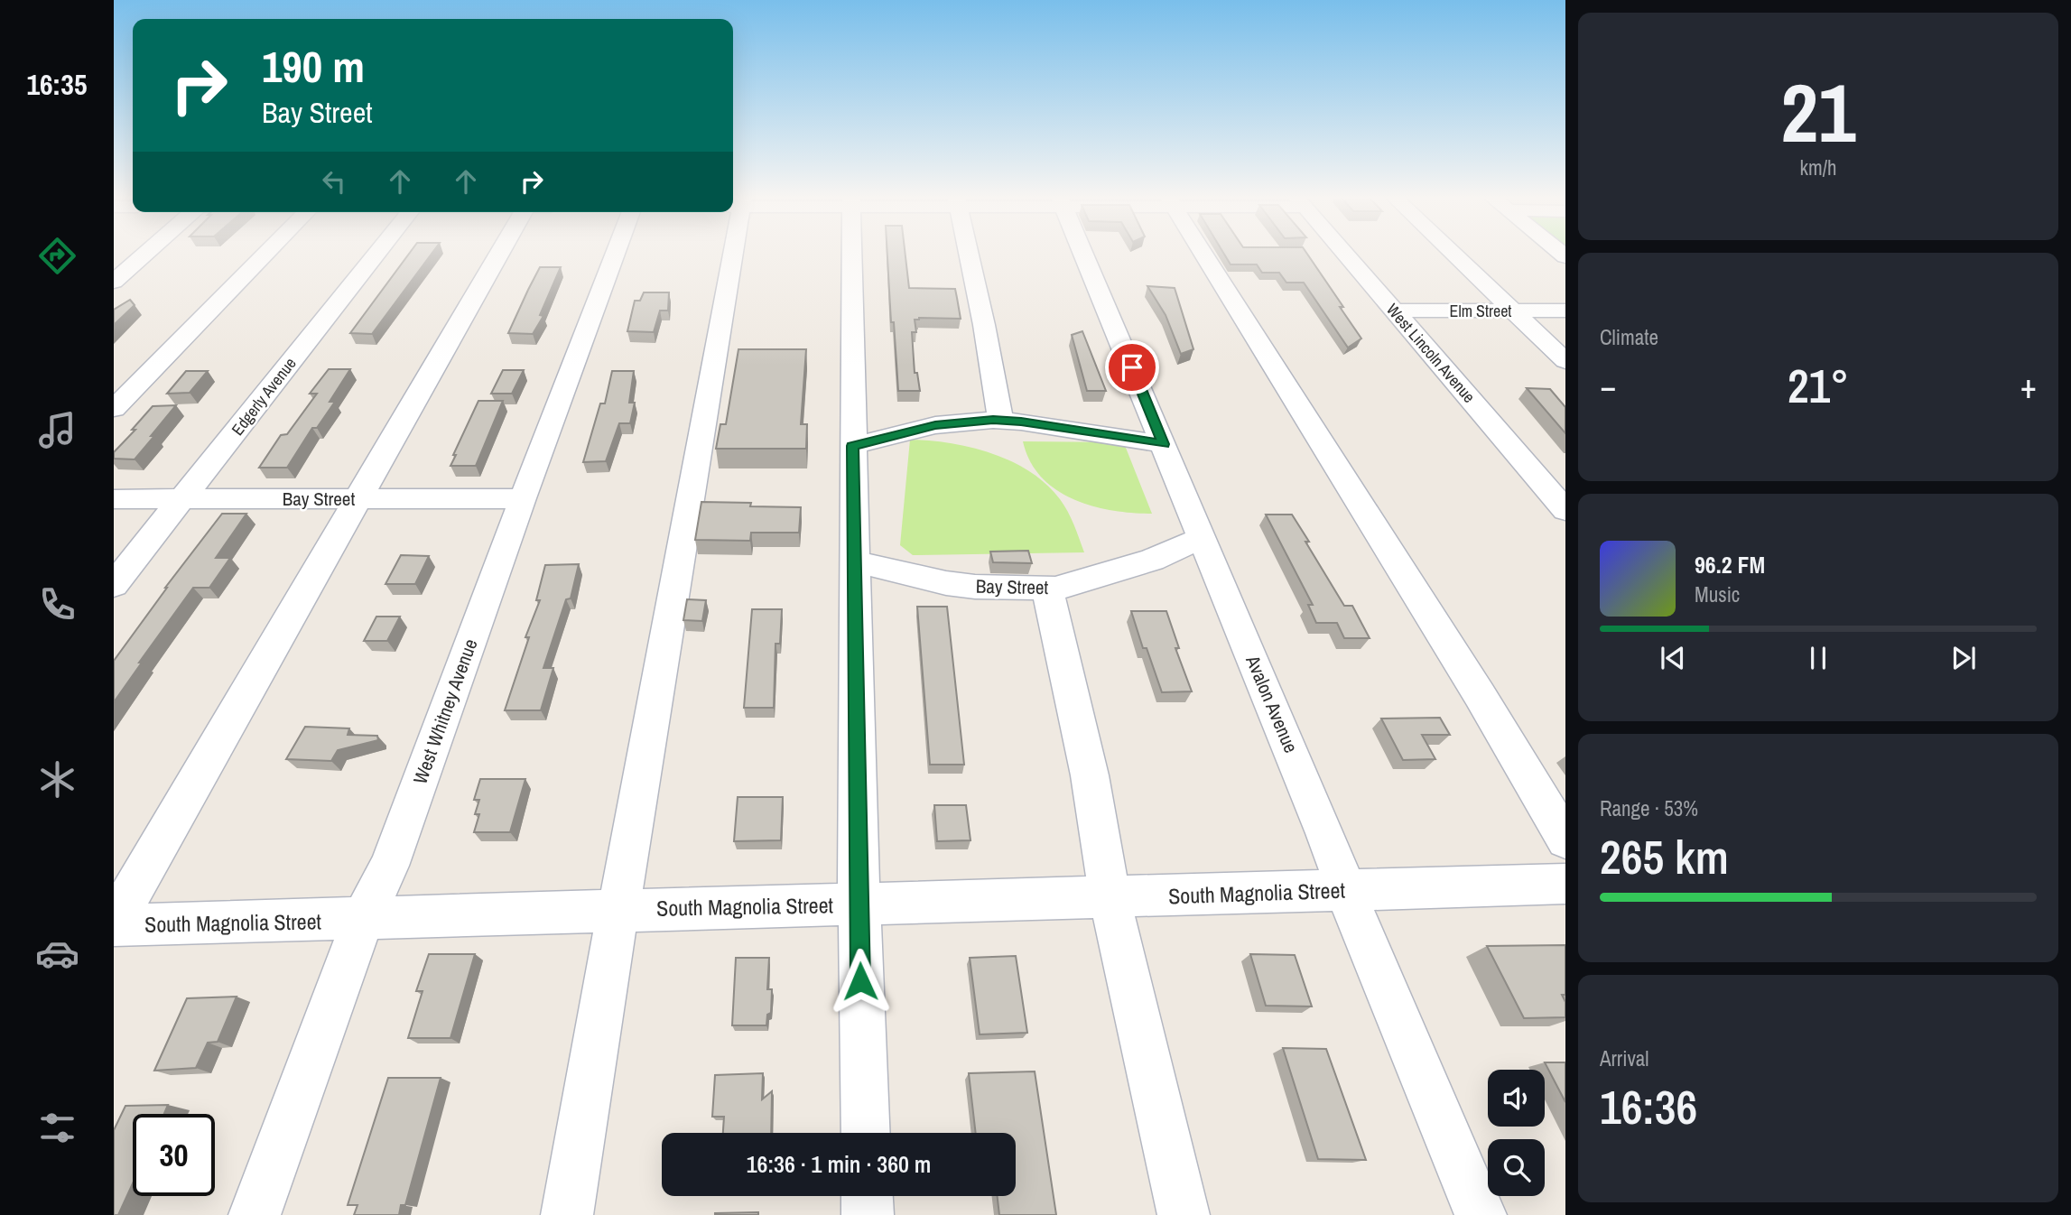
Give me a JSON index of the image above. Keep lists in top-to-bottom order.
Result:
{
  "streets": {
    "street": [
      "Elm Street",
      "West Lincoln Avenue",
      "Edgerly Avenue",
      "Bay Street",
      "Avalon Avenue",
      "West Whitney Avenue",
      "South Magnolia Street"
    ]
  },
  "crossings": [
    ["Elm Street", "West Lincoln Avenue"],
    ["Edgerly Avenue", "Bay Street"],
    ["Bay Street", "Avalon Avenue"],
    ["Bay Street", "West Whitney Avenue"],
    ["Avalon Avenue", "South Magnolia Street"],
    ["West Whitney Avenue", "South Magnolia Street"]
  ],
  "page": {
    "tabs": "16:35",
    "tile": [
      ["21", "km/h"],
      "Climate",
      ["Range · 53%", "265 km"],
      ["Arrival", "16:36"]
    ],
    "turn": ["190 m", "Bay Street"],
    "heat": ["−", "21°", "+"],
    "song": ["96.2 FM", "Music"],
    "limit": "30",
    "trip": "16:36 · 1 min · 360 m"
  }
}
